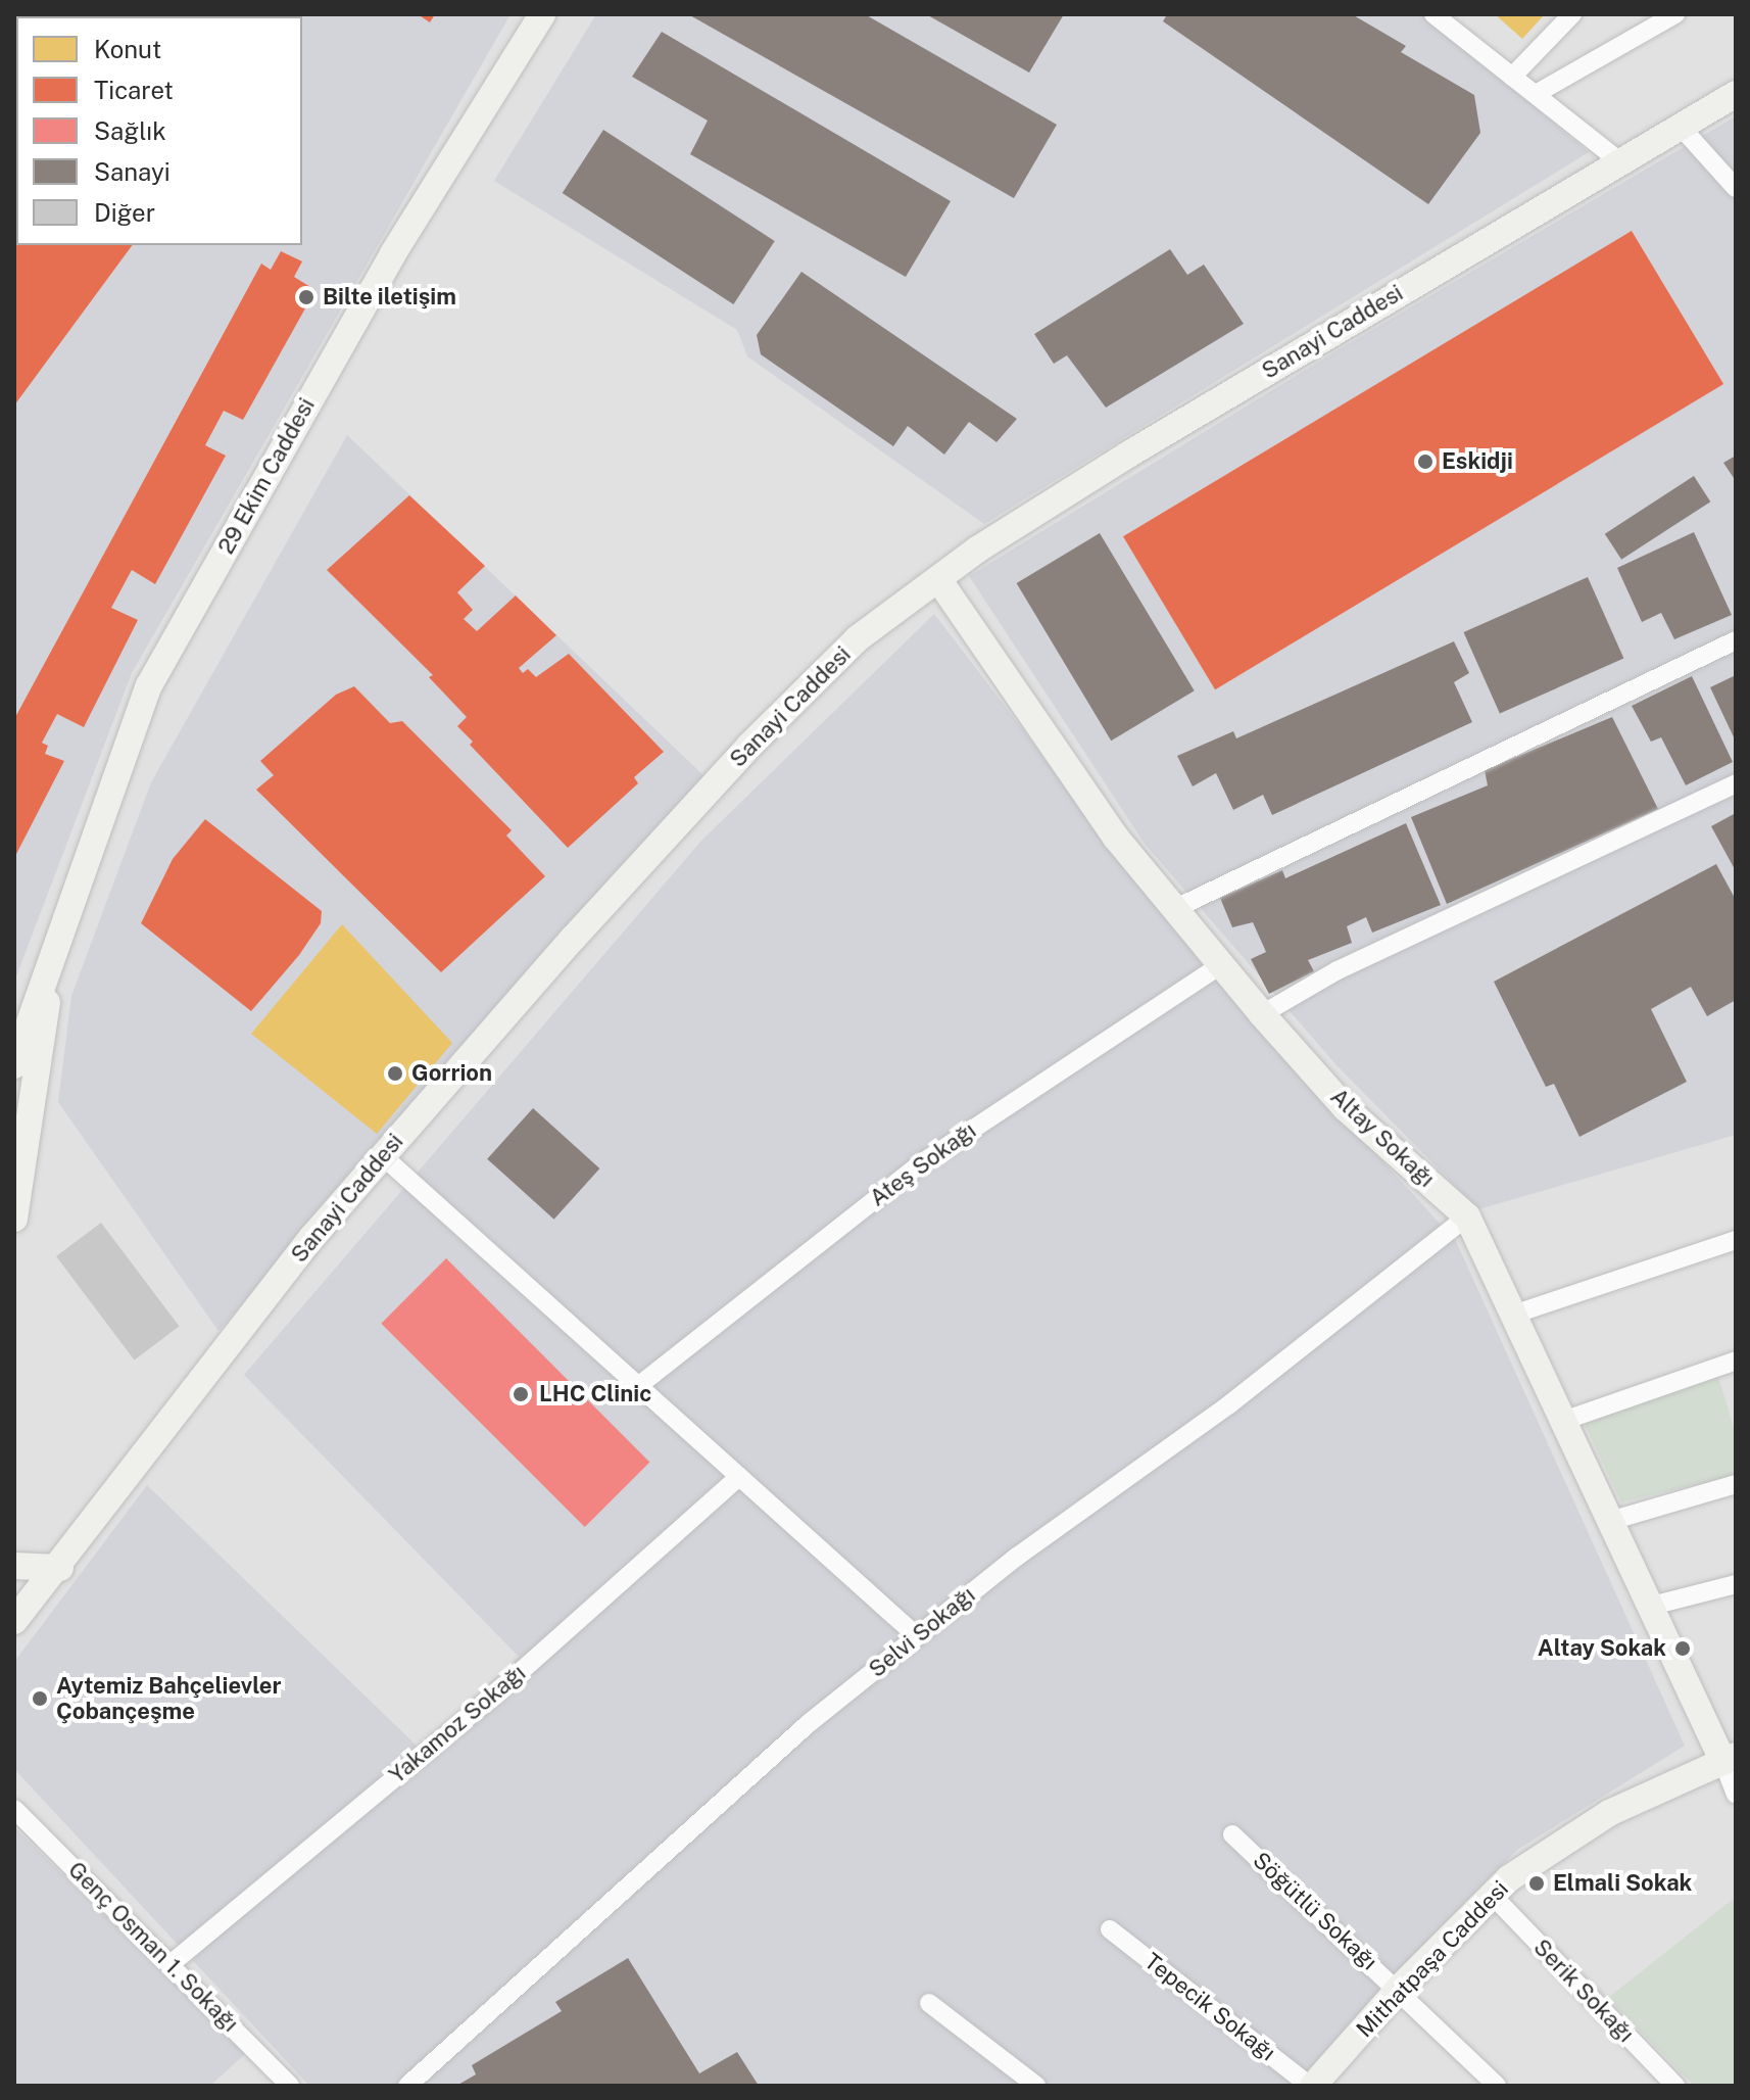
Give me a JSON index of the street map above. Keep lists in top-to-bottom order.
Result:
{
  "streets": {
    "main road": [
      "Sanayi Caddesi",
      "29 Ekim Caddesi",
      "Altay Sokağı",
      "Mithatpaşa Caddesi"
    ],
    "street": [
      "Ateş Sokağı",
      "Selvi Sokağı",
      "Yakamoz Sokağı",
      "Söğütlü Sokağı",
      "Genç Osman 1. Sokağı",
      "Serik Sokağı",
      "Tepecik Sokağı"
    ]
  },
  "crossings": [
    ["Sanayi Caddesi", "Altay Sokağı"],
    ["Altay Sokağı", "Ateş Sokağı"],
    ["Altay Sokağı", "Selvi Sokağı"],
    ["Altay Sokağı", "Mithatpaşa Caddesi"],
    ["Yakamoz Sokağı", "Genç Osman 1. Sokağı"],
    ["Söğütlü Sokağı", "Mithatpaşa Caddesi"],
    ["Mithatpaşa Caddesi", "Serik Sokağı"],
    ["Mithatpaşa Caddesi", "Tepecik Sokağı"]
  ],
  "places": [
    "Bilte iletişim",
    "Eskidji",
    "Gorrion",
    "LHC Clinic",
    "Altay Sokak",
    "Aytemiz Bahçelievler Çobançeşme",
    "Elmali Sokak"
  ],
  "legend": [
    "Konut",
    "Ticaret",
    "Sağlık",
    "Sanayi",
    "Diğer"
  ]
}
